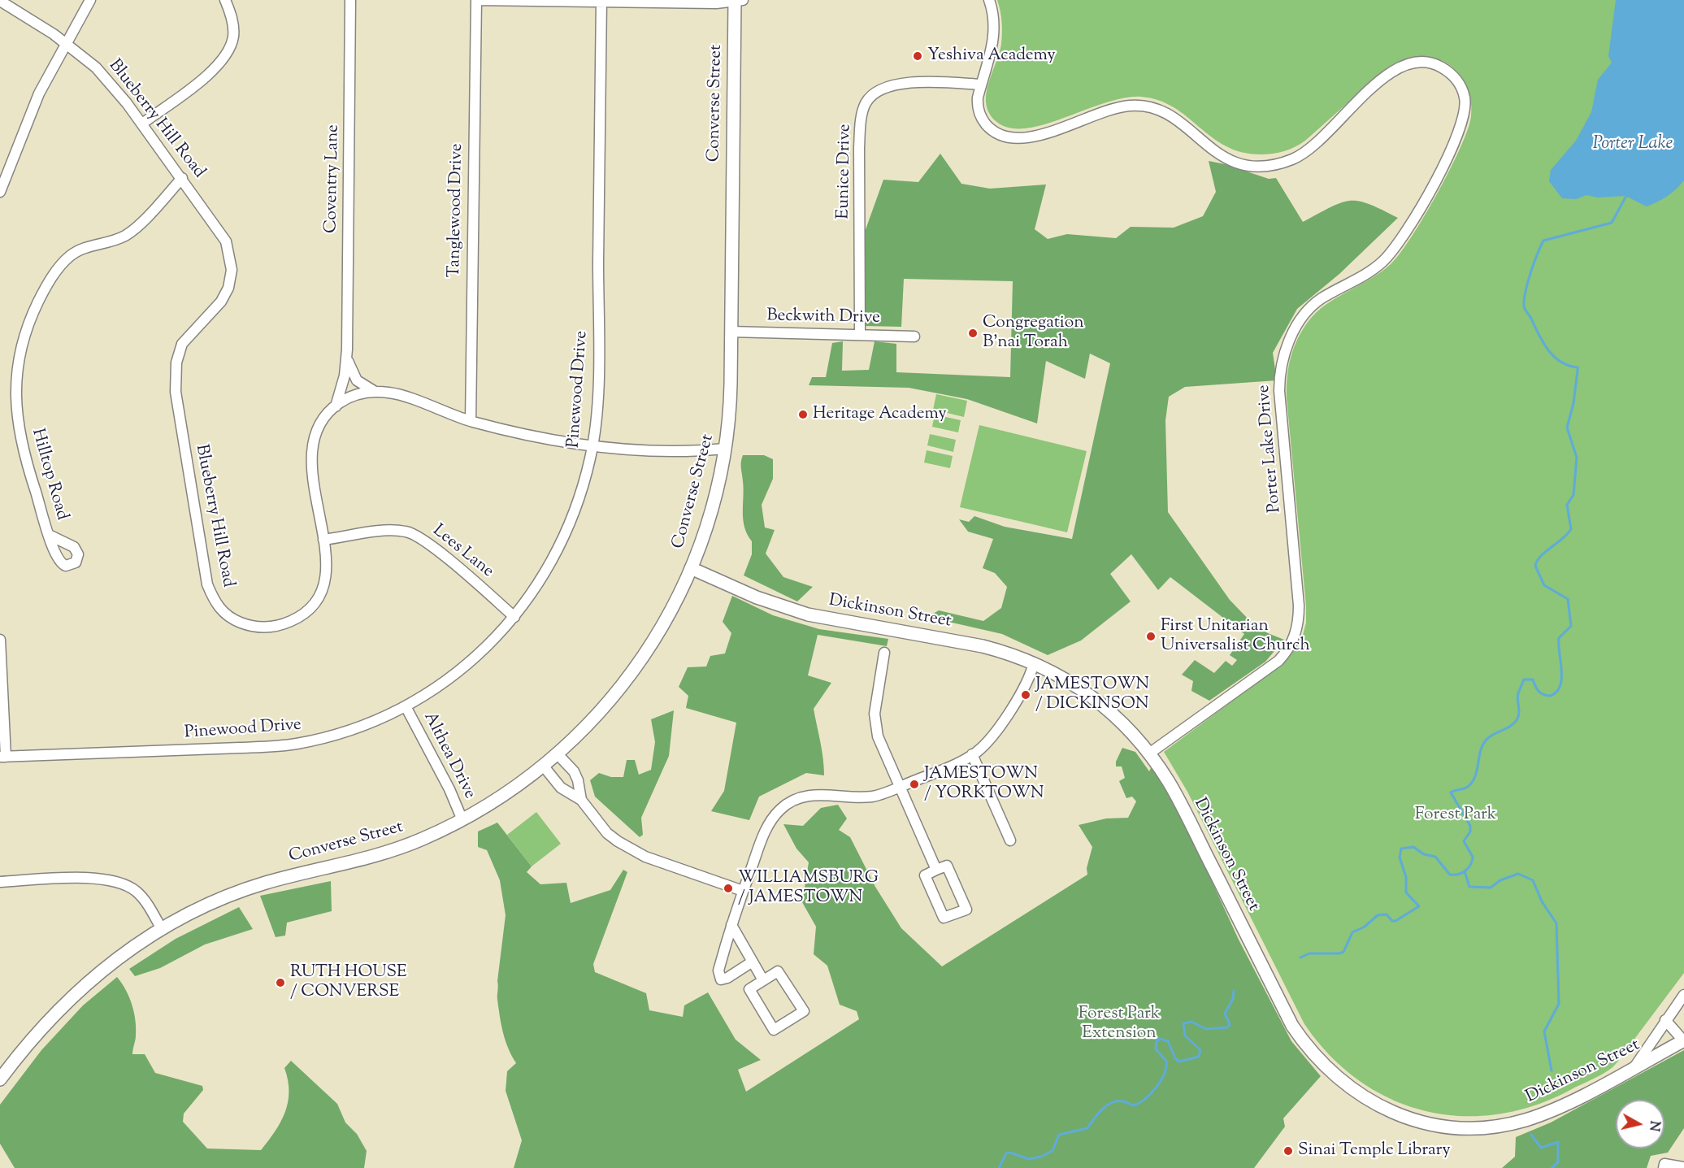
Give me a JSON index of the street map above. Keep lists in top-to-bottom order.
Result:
{
  "streets": {
    "main road": ["Converse Street", "Dickinson Street"],
    "street": [
      "Blueberry Hill Road",
      "Eunice Drive",
      "Coventry Lane",
      "Tanglewood Drive",
      "Beckwith Drive",
      "Pinewood Drive",
      "Porter Lake Drive",
      "Hilltop Road",
      "Lees Lane",
      "Althea Drive"
    ]
  },
  "crossings": [
    ["Converse Street", "Blueberry Hill Road"],
    ["Converse Street", "Beckwith Drive"],
    ["Converse Street", "Dickinson Street"],
    ["Converse Street", "Althea Drive"],
    ["Blueberry Hill Road", "Coventry Lane"],
    ["Blueberry Hill Road", "Tanglewood Drive"],
    ["Blueberry Hill Road", "Pinewood Drive"],
    ["Blueberry Hill Road", "Hilltop Road"],
    ["Blueberry Hill Road", "Lees Lane"],
    ["Eunice Drive", "Beckwith Drive"],
    ["Eunice Drive", "Porter Lake Drive"],
    ["Pinewood Drive", "Lees Lane"],
    ["Pinewood Drive", "Althea Drive"],
    ["Porter Lake Drive", "Dickinson Street"]
  ],
  "water": ["Porter Lake"],
  "parks": ["Forest Park", "Forest Park Extension"],
  "places": [
    "Yeshiva Academy",
    "Congregation B'nai Torah",
    "Heritage Academy",
    "First Unitarian Universalist Church",
    "JAMESTOWN / DICKINSON",
    "JAMESTOWN / YORKTOWN",
    "WILLIAMSBURG / JAMESTOWN",
    "RUTH HOUSE / CONVERSE",
    "Sinai Temple Library"
  ],
  "north": "right"
}
